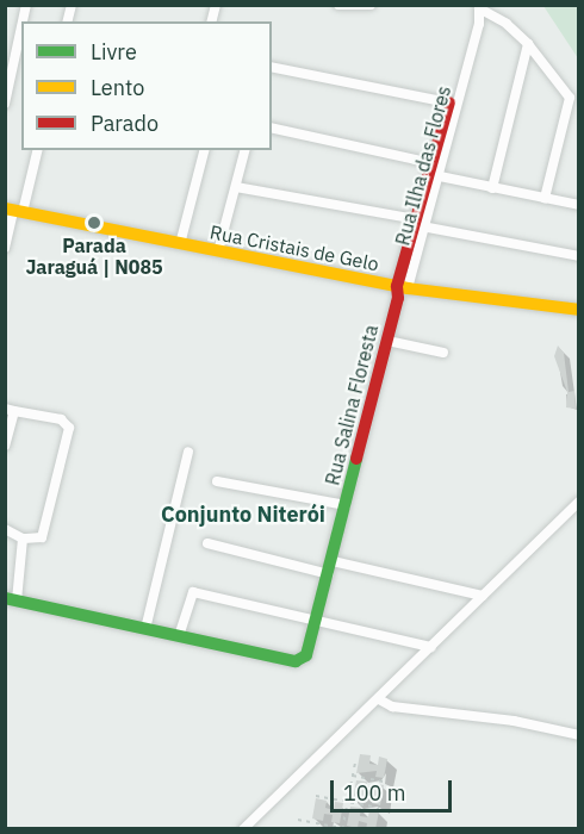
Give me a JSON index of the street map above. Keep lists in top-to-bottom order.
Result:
{
  "streets": {
    "street": ["Rua Ilha das Flores", "Rua Cristais de Gelo", "Rua Salina Floresta"]
  },
  "crossings": [
    ["Rua Ilha das Flores", "Rua Cristais de Gelo"],
    ["Rua Ilha das Flores", "Rua Salina Floresta"],
    ["Rua Cristais de Gelo", "Rua Salina Floresta"]
  ],
  "districts": ["Conjunto Niterói"],
  "places": ["Parada Jaraguá | N085"],
  "legend": ["Livre", "Lento", "Parado"],
  "scale_bar": "100 m"
}
